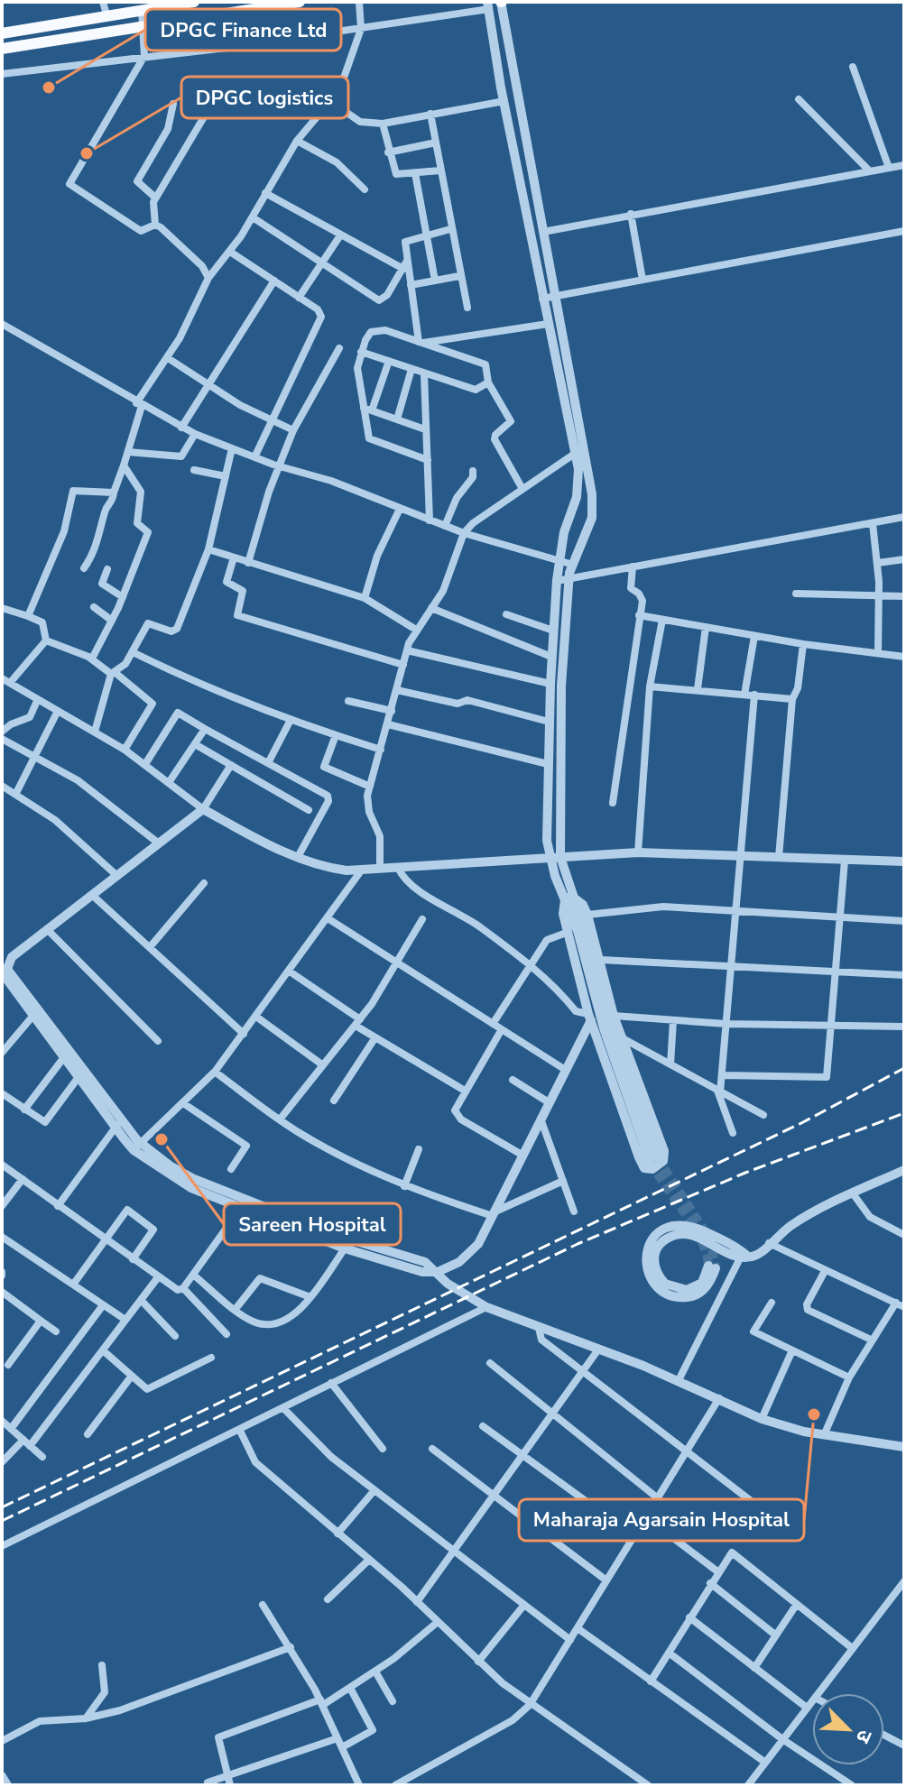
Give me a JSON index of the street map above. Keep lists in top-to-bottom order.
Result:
{
  "places": [
    "DPGC Finance Ltd",
    "DPGC logistics",
    "Sareen Hospital",
    "Maharaja Agarsain Hospital"
  ],
  "north": "bottom right"
}
